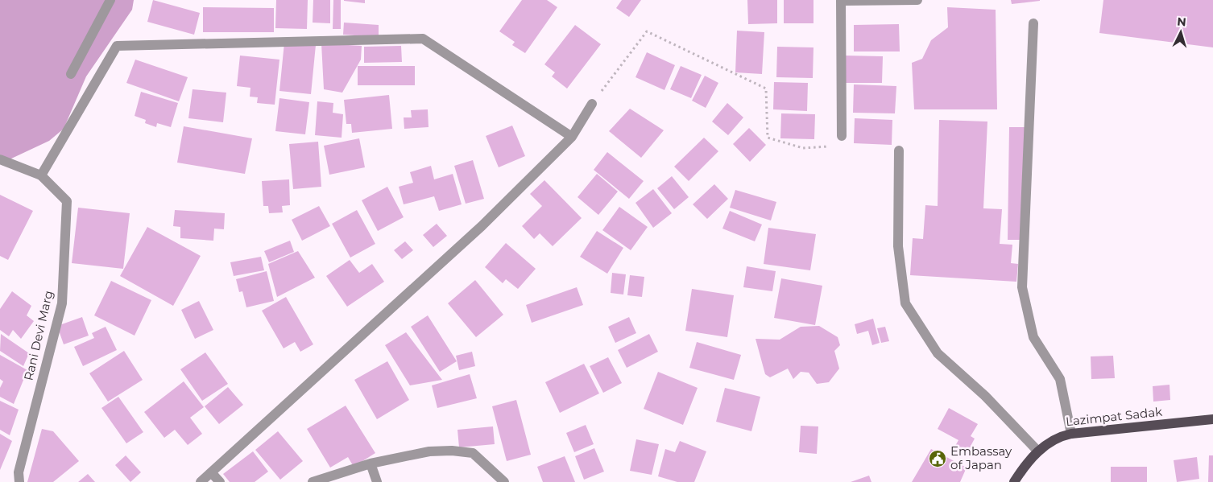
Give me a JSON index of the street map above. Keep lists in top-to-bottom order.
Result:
{
  "streets": {
    "main road": ["Lazimpat Sadak"],
    "street": ["Rani Devi Marg"]
  },
  "places": {
    "public building": ["Embassay of Japan"]
  },
  "north": "top"
}
